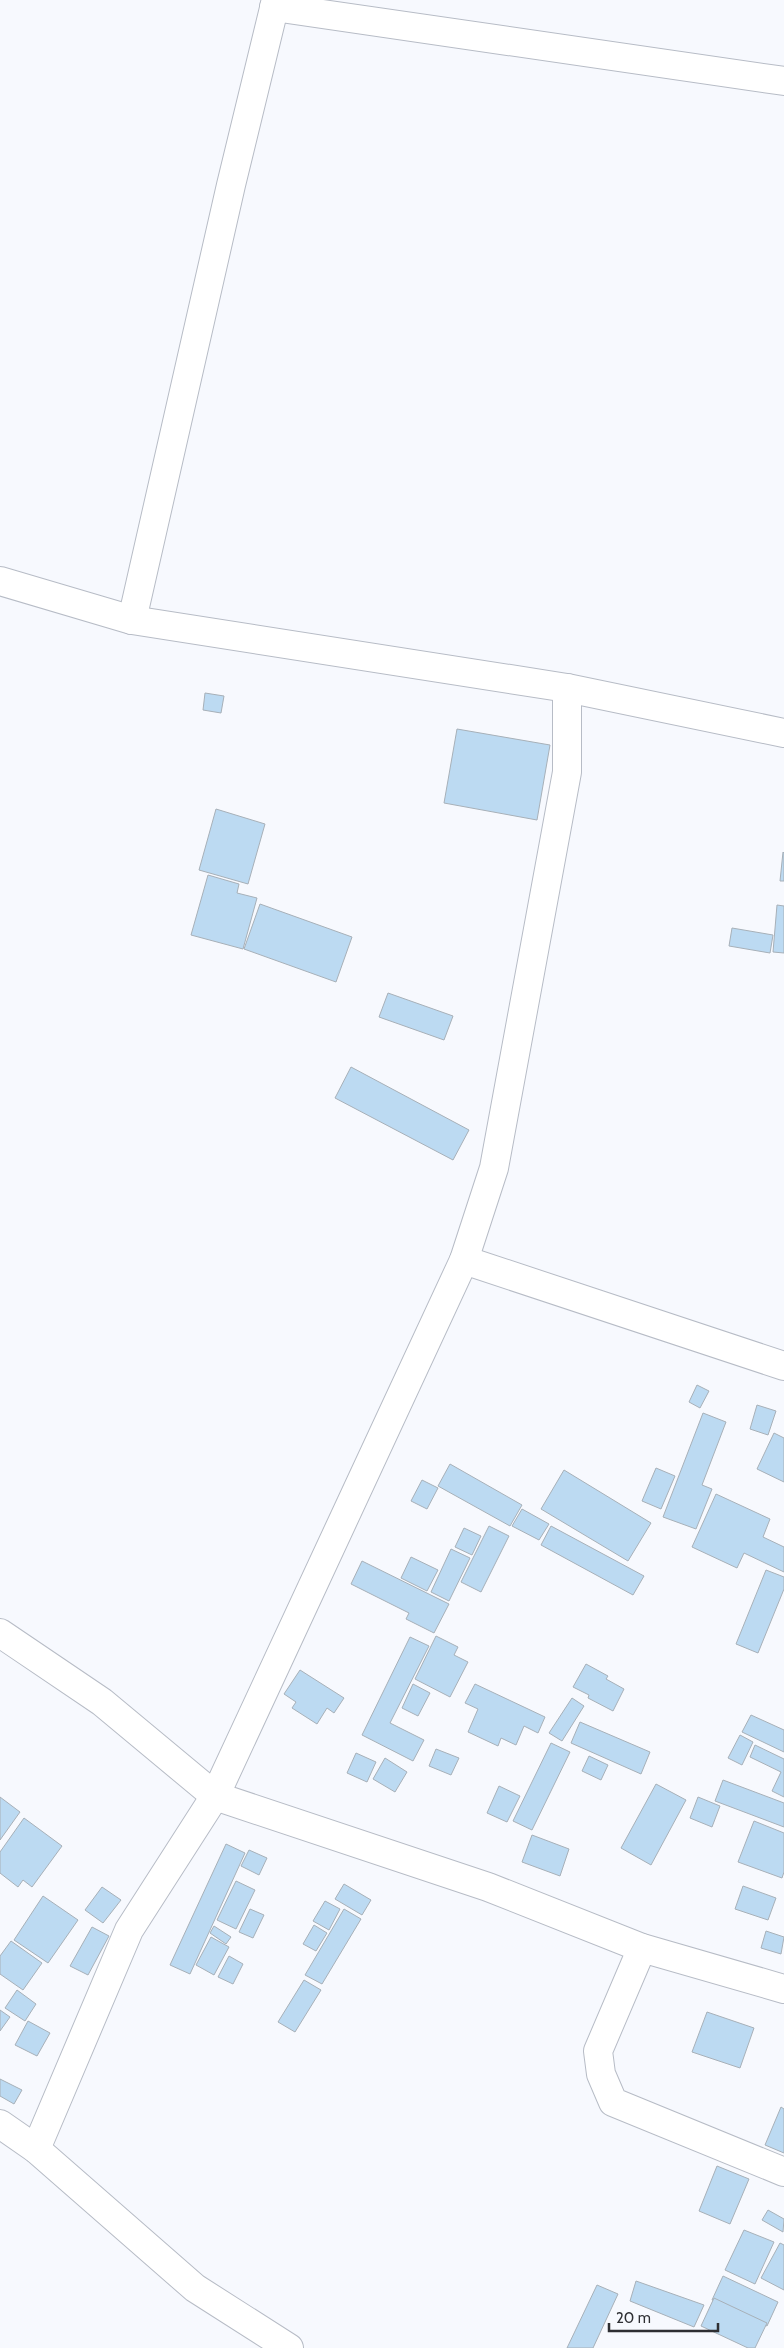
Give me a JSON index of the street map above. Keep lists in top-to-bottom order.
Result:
{
  "scale_bar": "20 m"
}
